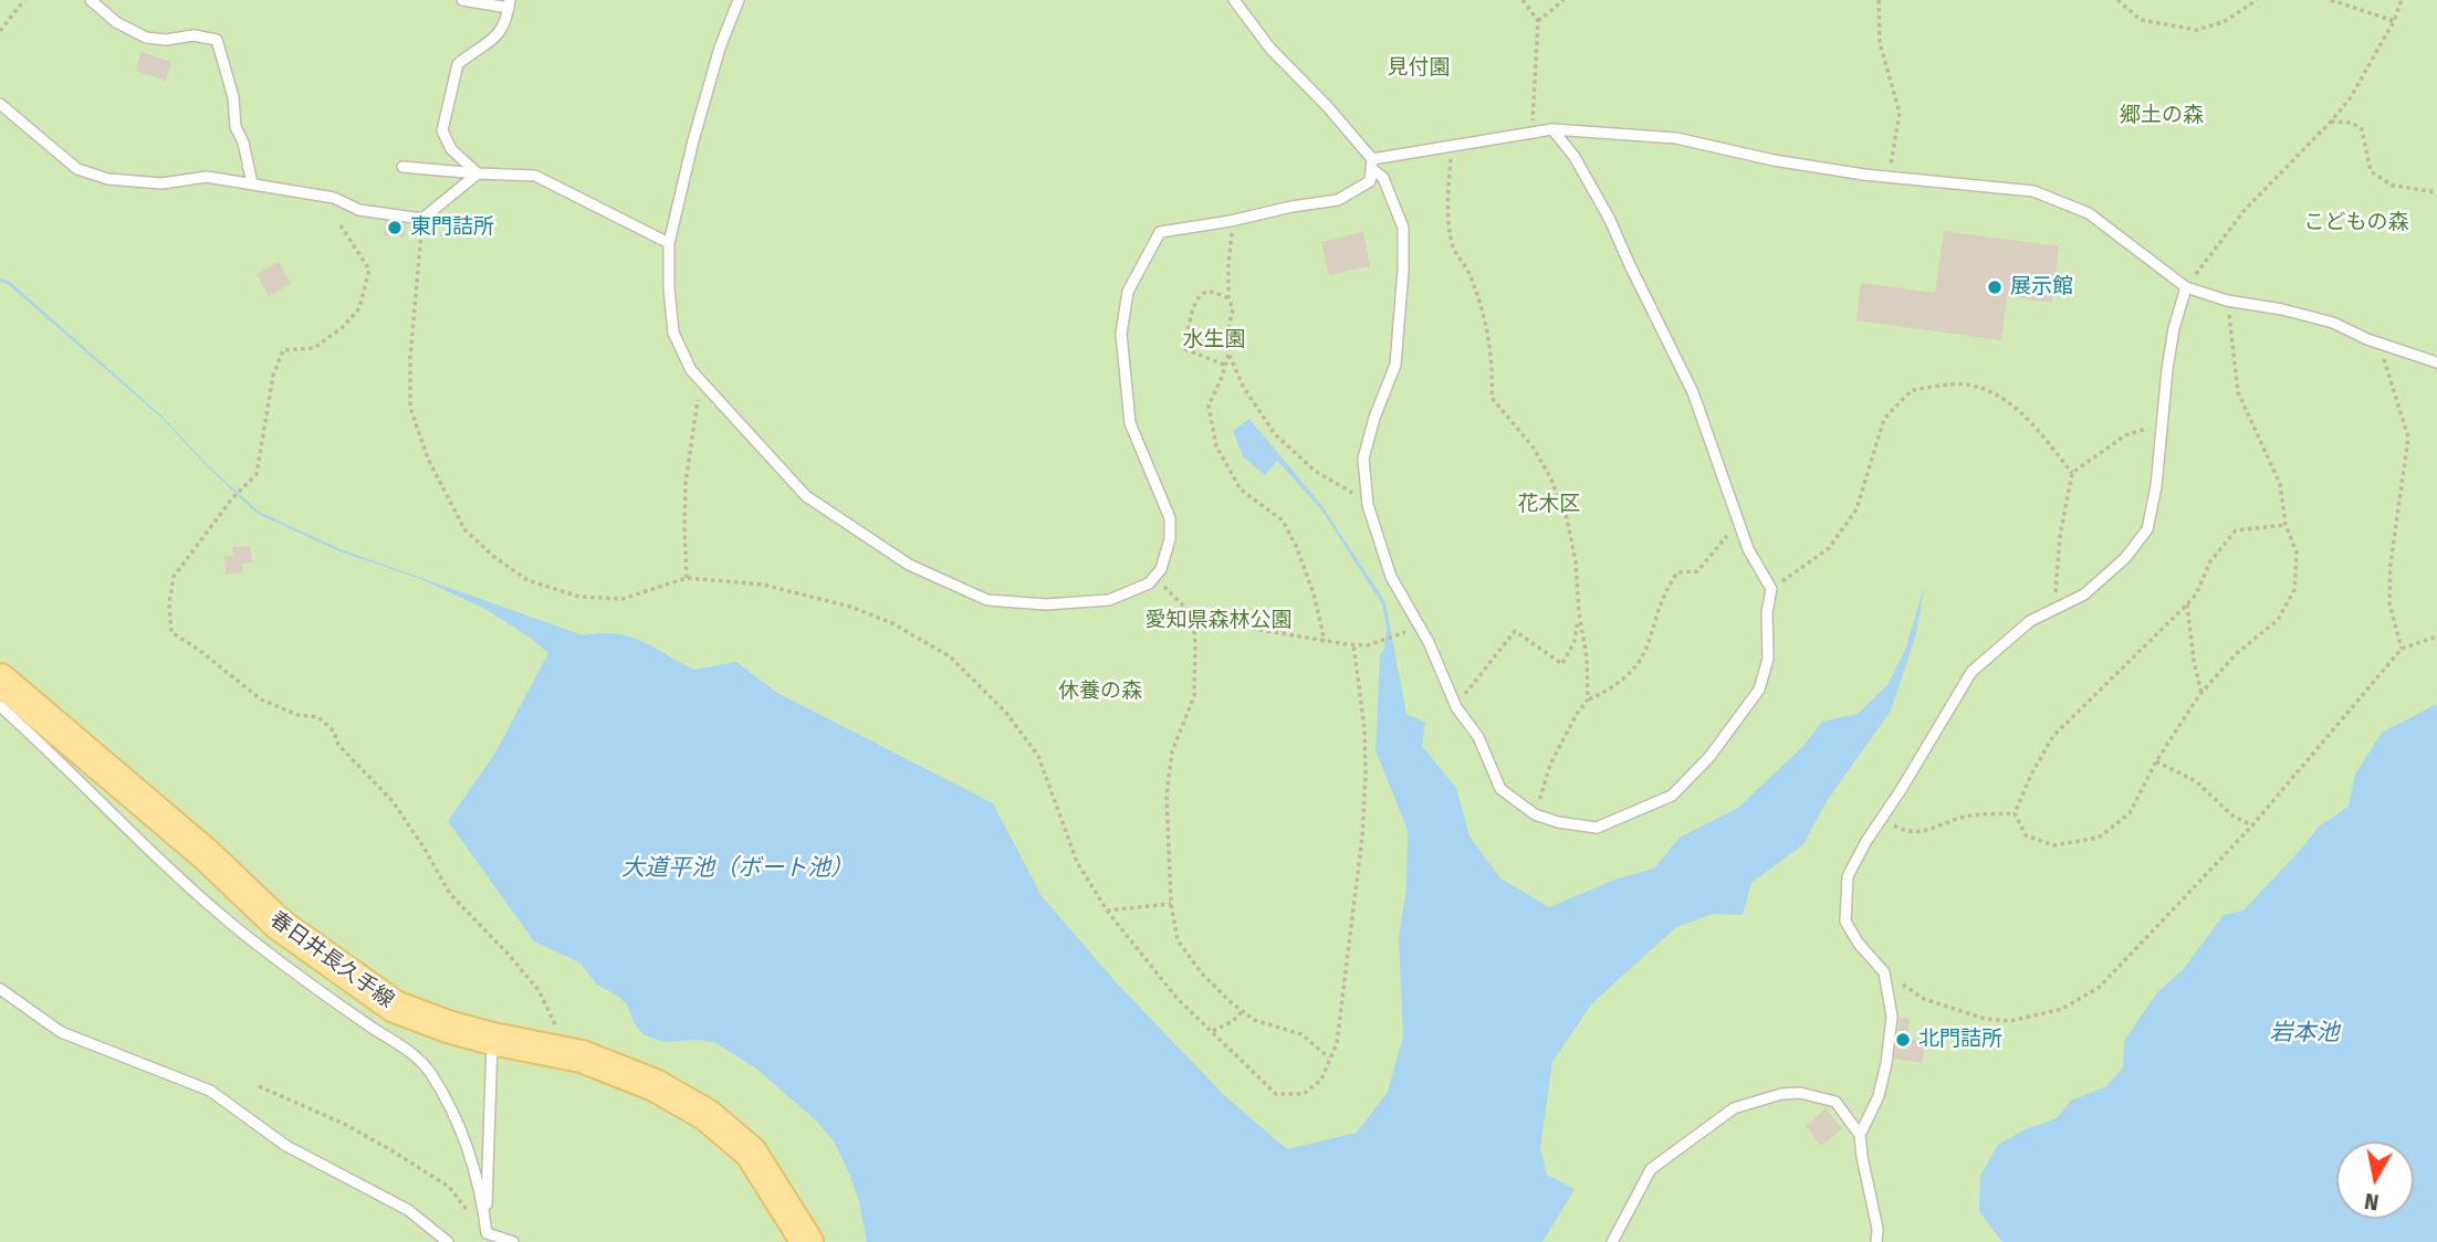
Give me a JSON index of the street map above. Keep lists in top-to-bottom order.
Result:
{
  "streets": {
    "main road": ["春日井長久手線"]
  },
  "water": ["大道平池（ボート池）", "岩本池"],
  "parks": [
    "見付園",
    "郷土の森",
    "こどもの森",
    "水生園",
    "花木区",
    "愛知県森林公園",
    "休養の森"
  ],
  "places": ["東門詰所", "展示館", "北門詰所"],
  "north": "bottom"
}
